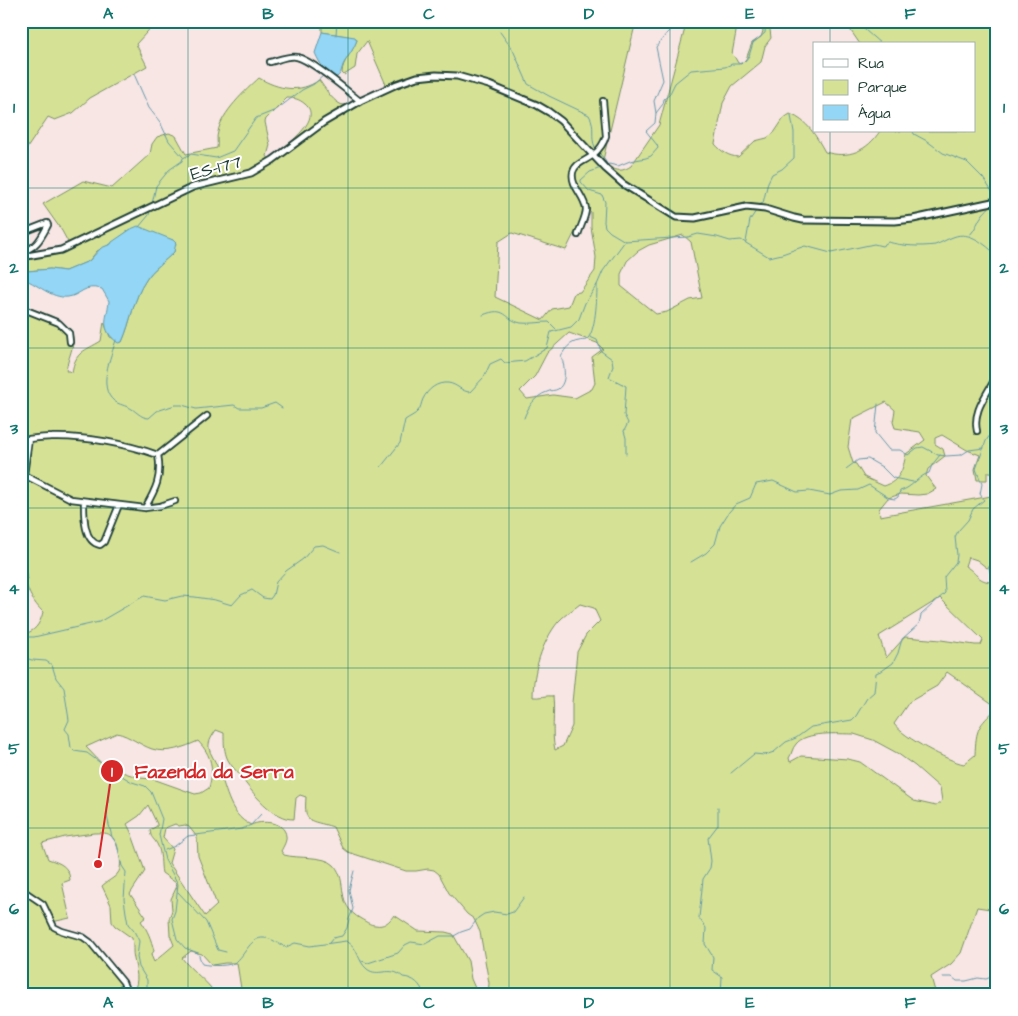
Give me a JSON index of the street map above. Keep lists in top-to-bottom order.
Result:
{
  "streets": {
    "main road": ["ES-177"]
  },
  "places": ["Fazenda da Serra"],
  "legend": ["Rua", "Parque", "Água"],
  "grid": {
    "columns": [
      "A",
      "B",
      "C",
      "D",
      "E",
      "F"
    ],
    "rows": [
      "1",
      "2",
      "3",
      "4",
      "5",
      "6"
    ]
  }
}
